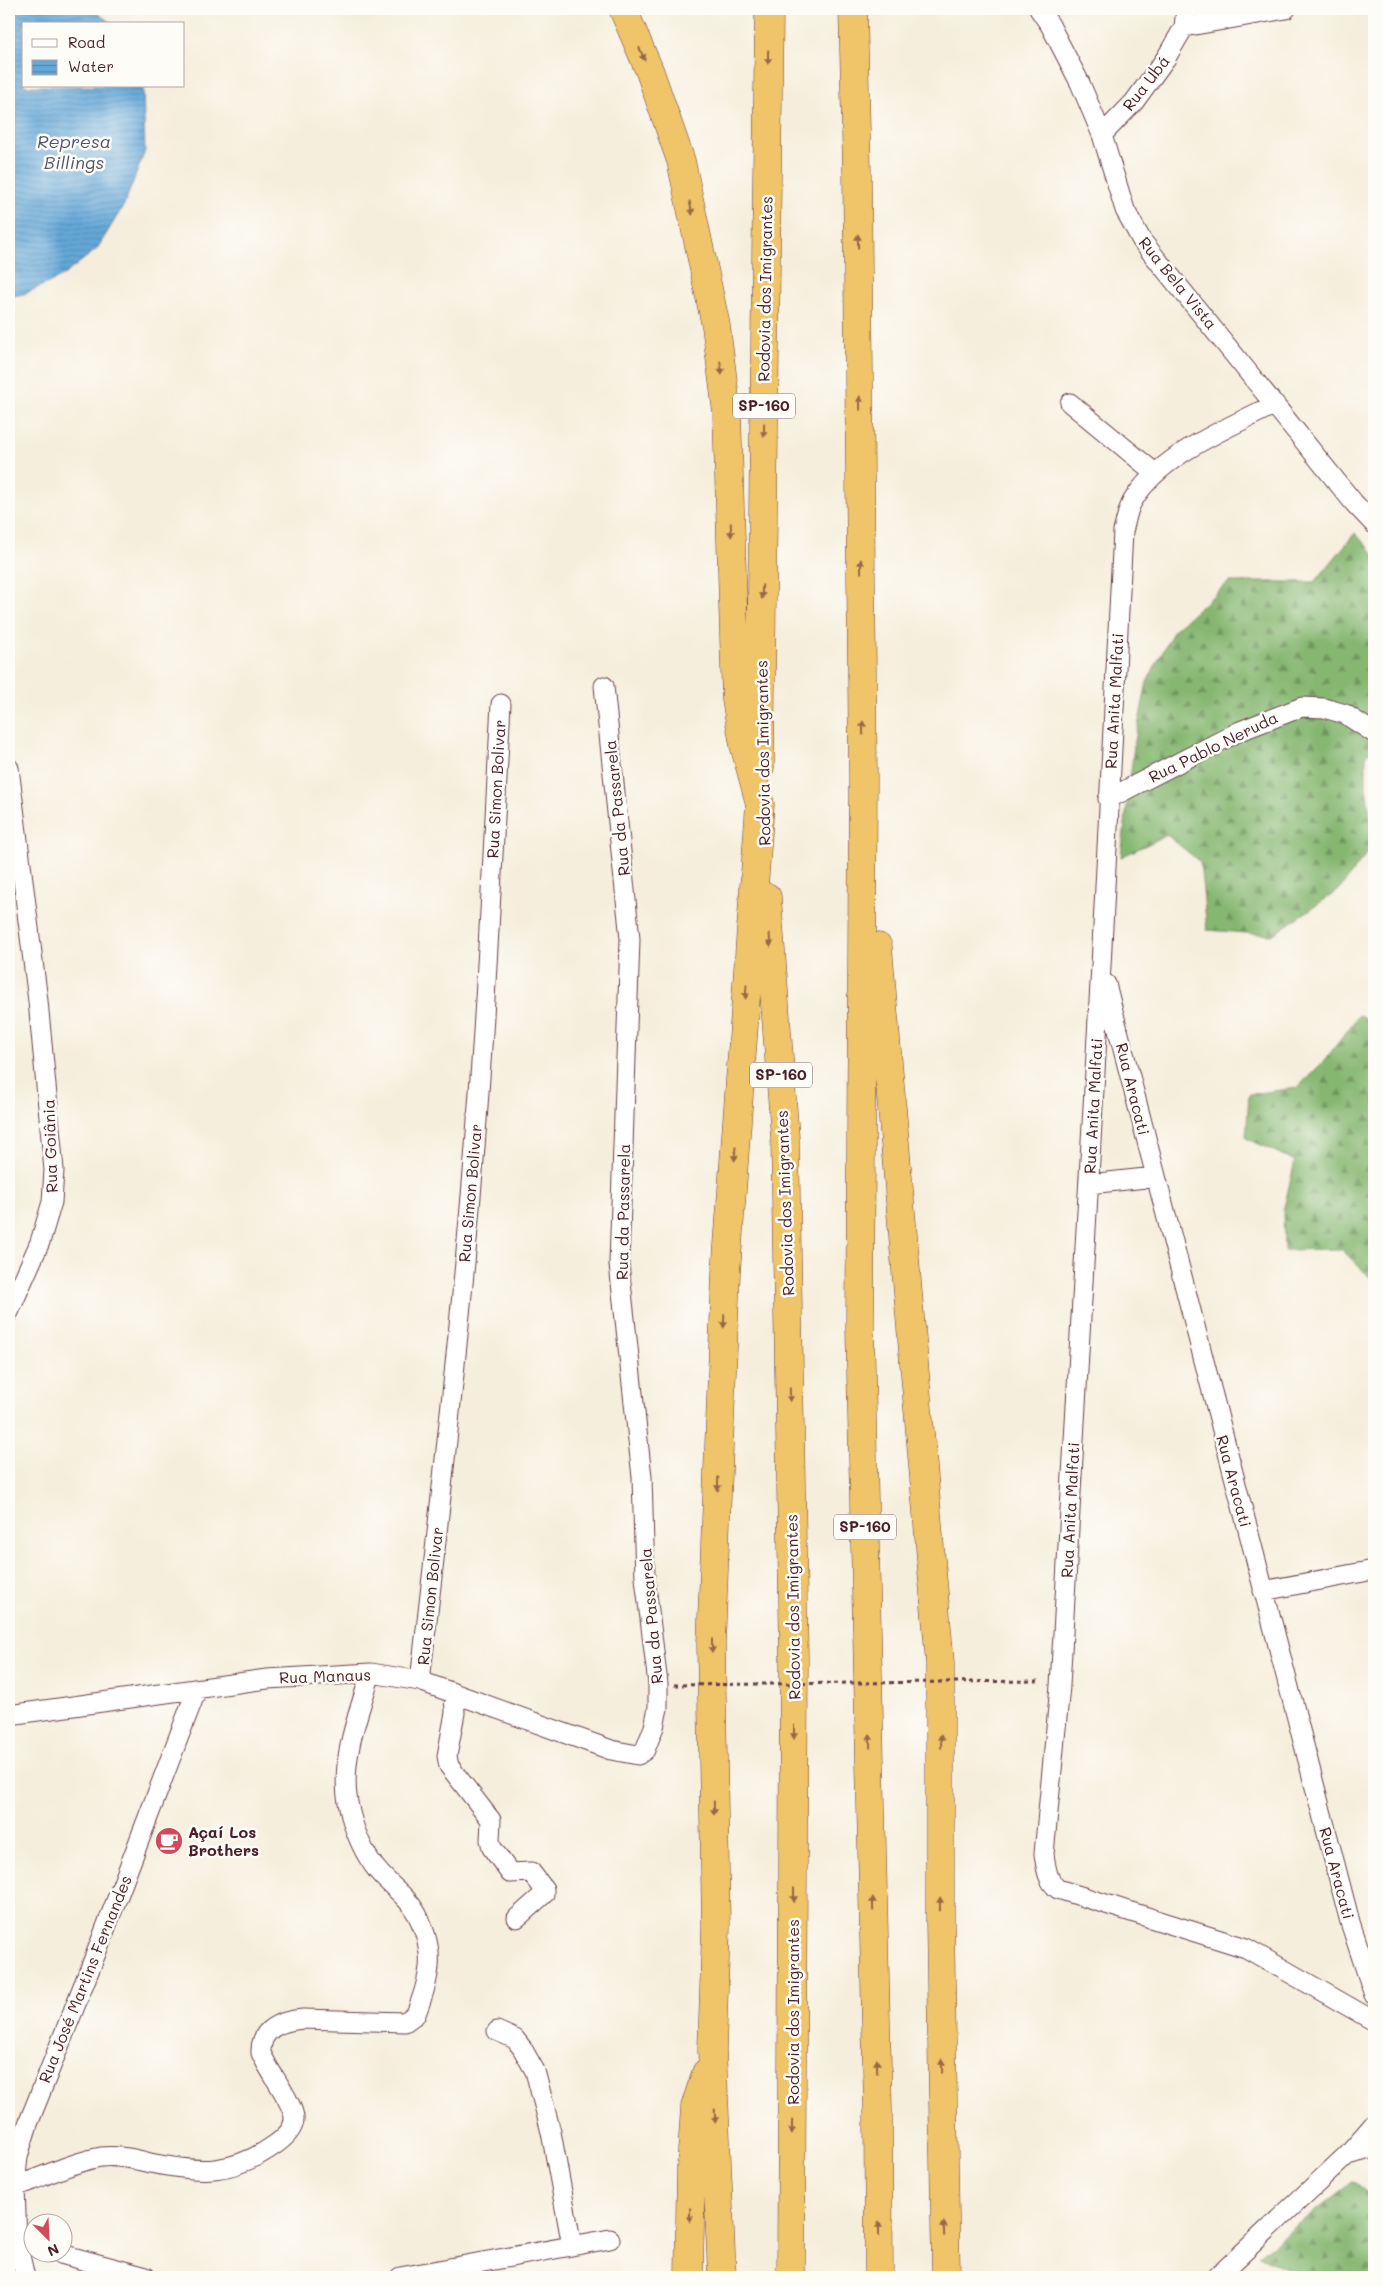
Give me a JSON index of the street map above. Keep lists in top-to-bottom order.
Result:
{
  "streets": {
    "highway": ["Rodovia dos Imigrantes", "SP-160"],
    "street": [
      "Rua Ubá",
      "Rua Bela Vista",
      "Rua Anita Malfati",
      "Rua Pablo Neruda",
      "Rua Simon Bolivar",
      "Rua da Passarela",
      "Rua Aracati",
      "Rua Goiânia",
      "Rua Manaus",
      "Rua José Martins Fernandes"
    ]
  },
  "crossings": [
    ["Rua Ubá", "Rua Bela Vista"],
    ["Rua Bela Vista", "Rua Anita Malfati"],
    ["Rua Anita Malfati", "Rua Pablo Neruda"],
    ["Rua Anita Malfati", "Rua Aracati"],
    ["Rua Simon Bolivar", "Rua Manaus"],
    ["Rua da Passarela", "Rua Manaus"],
    ["Rua Manaus", "Rua José Martins Fernandes"]
  ],
  "water": ["Represa Billings"],
  "places": {
    "cafe": ["Açaí Los Brothers"]
  },
  "legend": ["Road", "Water"],
  "north": "bottom right"
}
